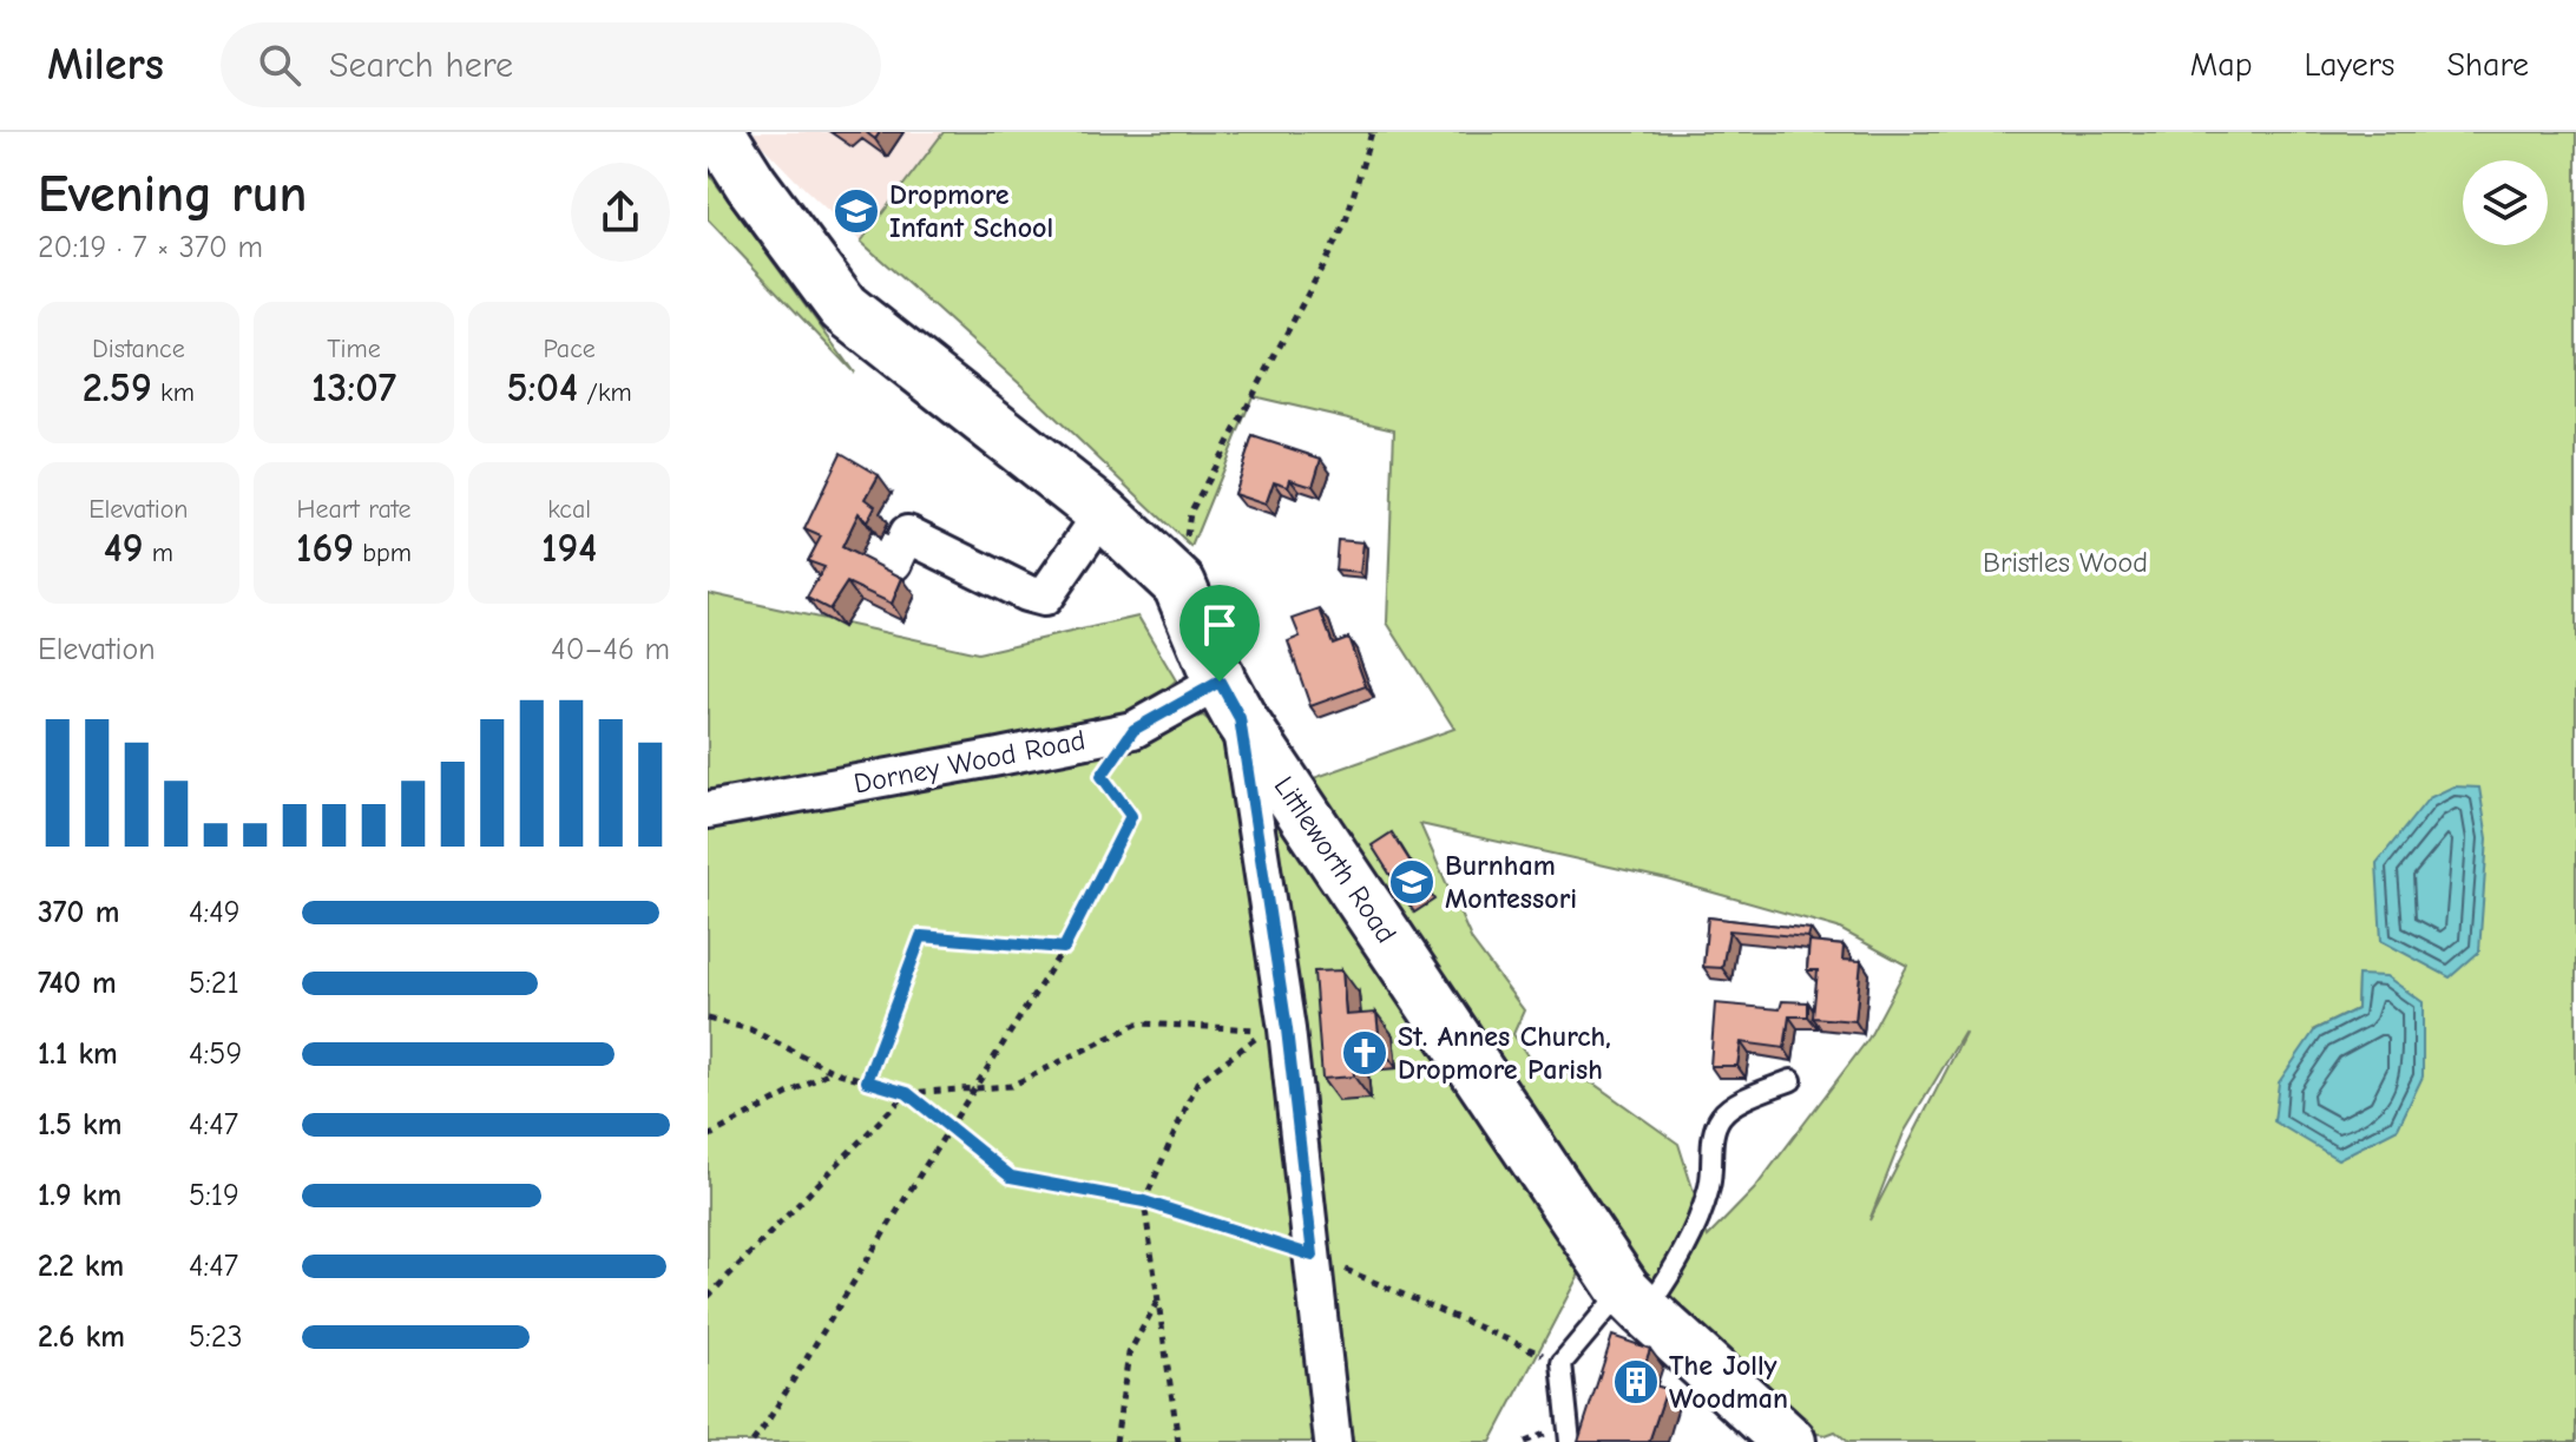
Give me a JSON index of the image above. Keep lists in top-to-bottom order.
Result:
{
  "streets": {
    "street": ["Dorney Wood Road", "Littleworth Road"]
  },
  "crossings": [
    ["Dorney Wood Road", "Littleworth Road"]
  ],
  "parks": ["Bristles Wood"],
  "places": {
    "school or university": ["Dropmore Infant School", "Burnham Montessori"],
    "church": ["St. Annes Church, Dropmore Parish"],
    "building": ["The Jolly Woodman"]
  },
  "page": {
    "header": "Milers",
    "search": "Search here",
    "nav": ["Map", "Layers", "Share"],
    "heading": ["Evening run", "20:19 · 7 × 370 m"],
    "stats": [
      ["Distance", "2.59 km"],
      ["Time", "13:07"],
      ["Pace", "5:04 /km"],
      ["Elevation", "49 m"],
      ["Heart rate", "169 bpm"],
      ["kcal", "194"]
    ],
    "chart": ["Elevation", "40–46 m"],
    "list": [
      {
        "name": "370 m",
        "note": "4:49"
      },
      {
        "name": "740 m",
        "note": "5:21"
      },
      {
        "name": "1.1 km",
        "note": "4:59"
      },
      {
        "name": "1.5 km",
        "note": "4:47"
      },
      {
        "name": "1.9 km",
        "note": "5:19"
      },
      {
        "name": "2.2 km",
        "note": "4:47"
      },
      {
        "name": "2.6 km",
        "note": "5:23"
      }
    ]
  }
}
